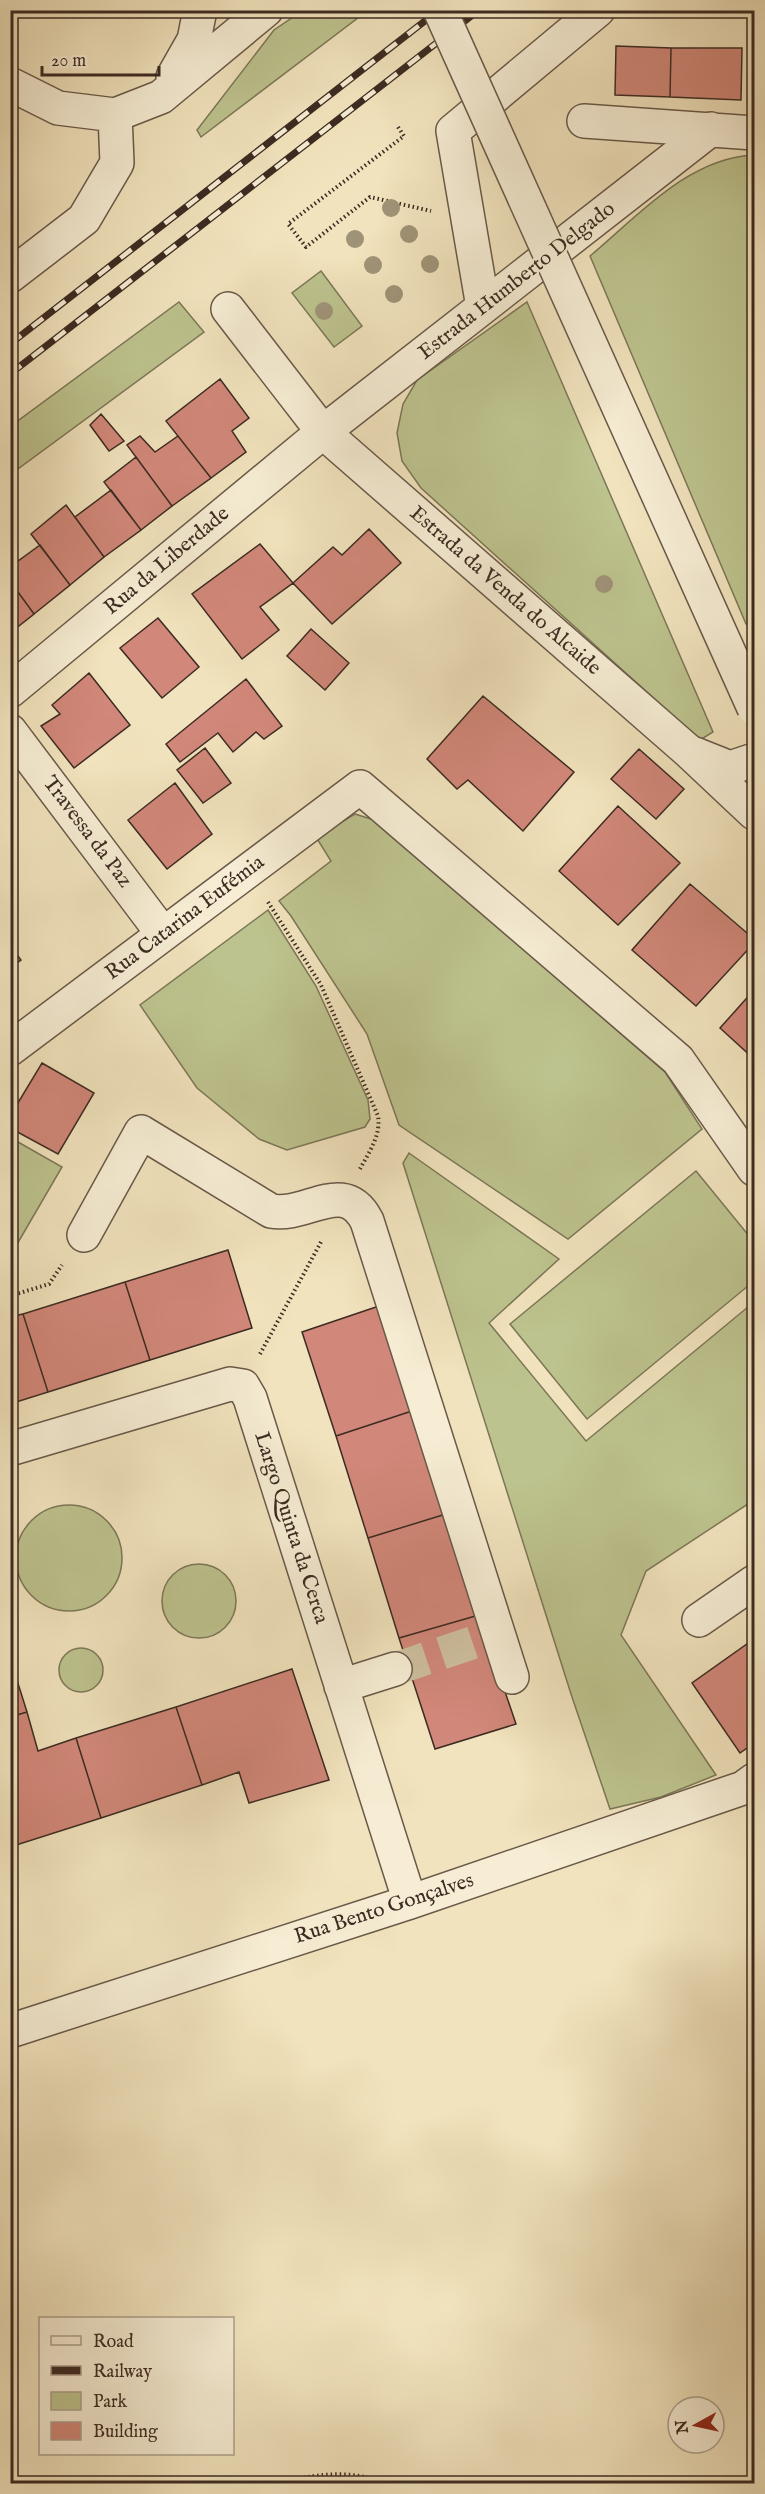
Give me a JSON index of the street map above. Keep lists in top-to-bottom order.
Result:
{
  "streets": {
    "street": [
      "Estrada Humberto Delgado",
      "Rua da Liberdade",
      "Estrada da Venda do Alcaide",
      "Travessa da Paz",
      "Rua Catarina Eufémia",
      "Largo Quinta da Cerca",
      "Rua Bento Gonçalves"
    ]
  },
  "crossings": [
    ["Estrada Humberto Delgado", "Rua da Liberdade"],
    ["Estrada Humberto Delgado", "Estrada da Venda do Alcaide"],
    ["Rua da Liberdade", "Estrada da Venda do Alcaide"],
    ["Travessa da Paz", "Rua Catarina Eufémia"],
    ["Largo Quinta da Cerca", "Rua Bento Gonçalves"]
  ],
  "legend": [
    "Road",
    "Railway",
    "Park",
    "Building"
  ],
  "scale_bar": "20 m",
  "north": "left"
}
